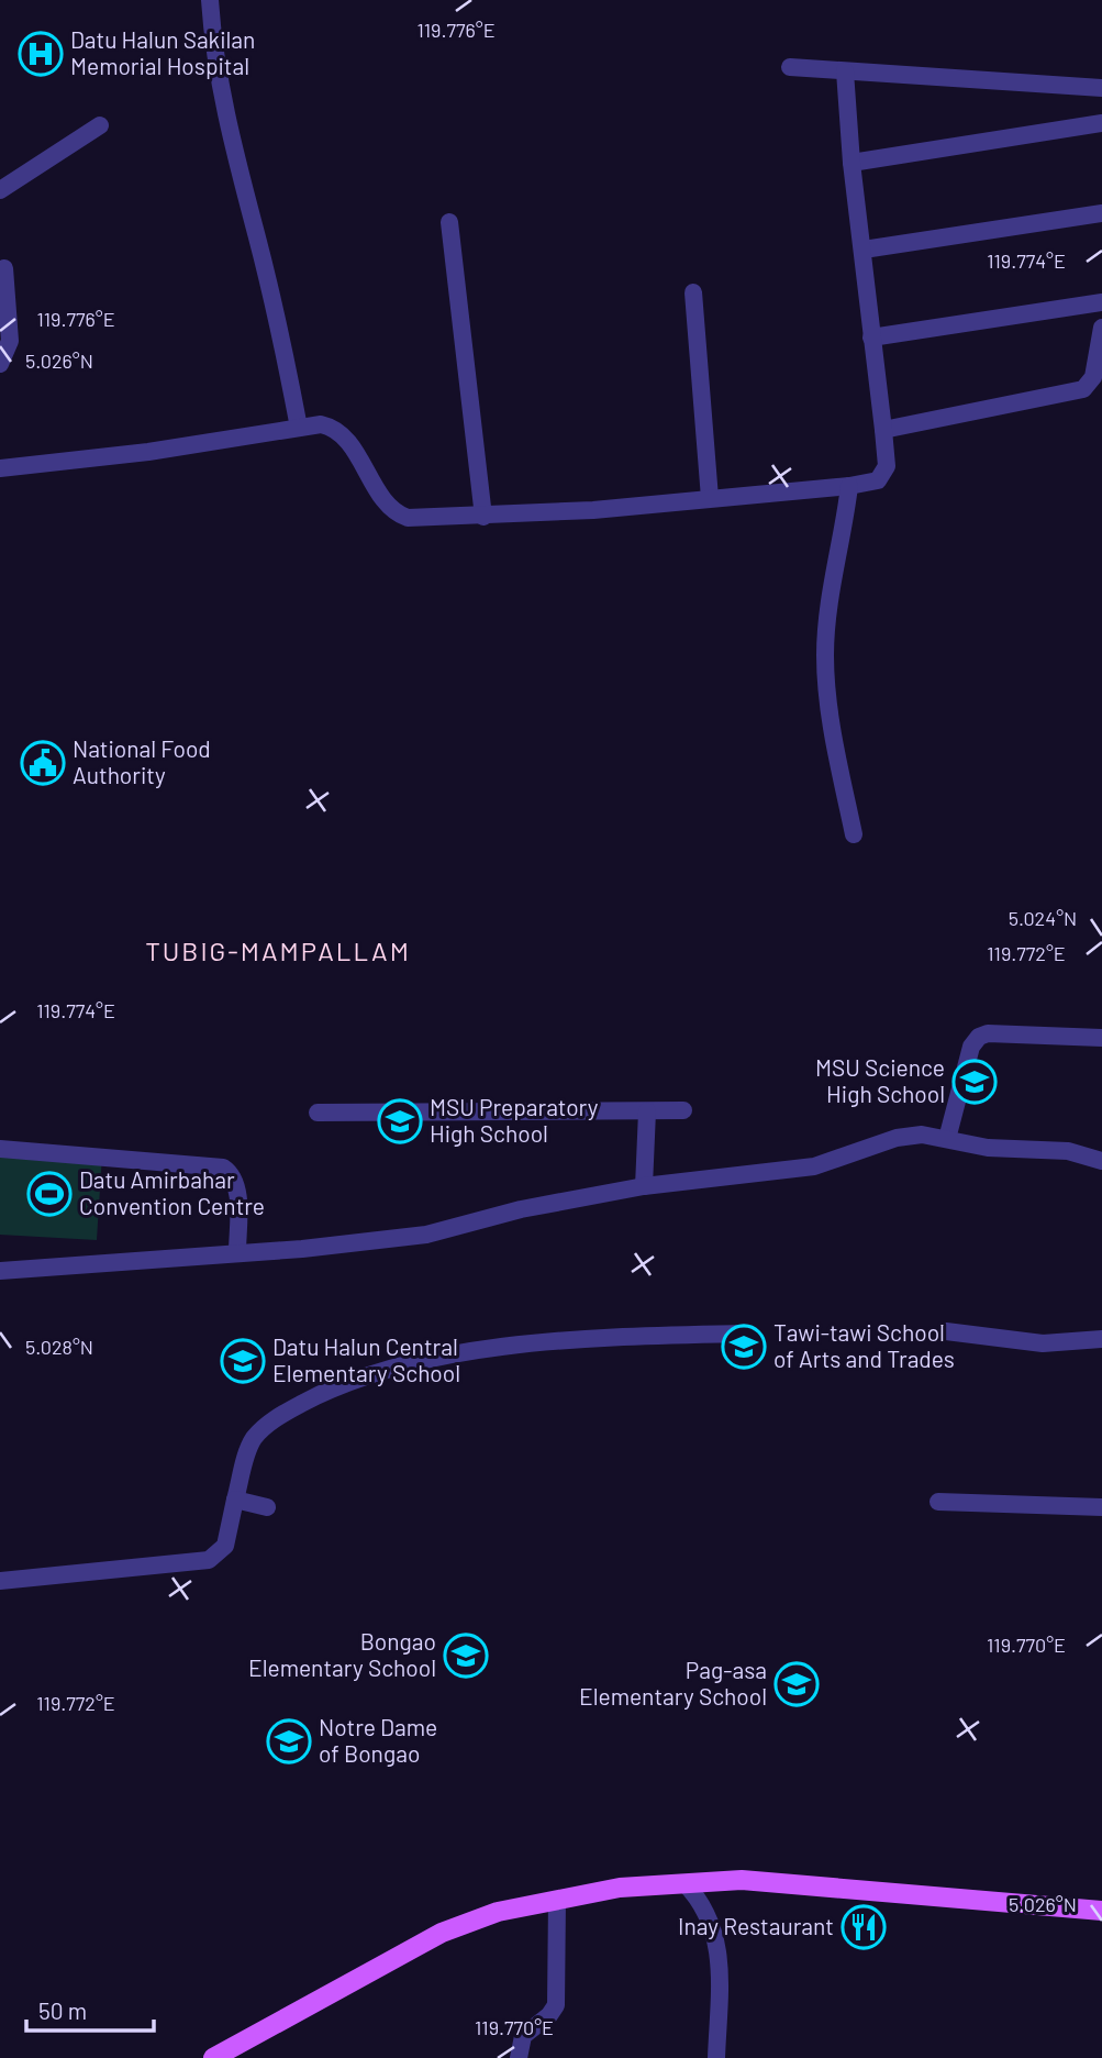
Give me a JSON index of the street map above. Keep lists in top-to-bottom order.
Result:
{
  "districts": ["TUBIG-MAMPALLAM"],
  "places": {
    "hospital": ["Datu Halun Sakilan Memorial Hospital"],
    "public building": ["National Food Authority"],
    "school or university": [
      "MSU Science High School",
      "MSU Preparatory High School",
      "Tawi-tawi School of Arts and Trades",
      "Datu Halun Central Elementary School",
      "Bongao Elementary School",
      "Pag-asa Elementary School",
      "Notre Dame of Bongao"
    ],
    "sports": ["Datu Amirbahar Convention Centre"],
    "restaurant": ["Inay Restaurant"]
  },
  "scale_bar": "50 m",
  "coordinates": [
    "119.776°E",
    "119.774°E",
    "5.026°N",
    "5.024°N",
    "119.772°E",
    "5.028°N",
    "119.770°E"
  ]
}
